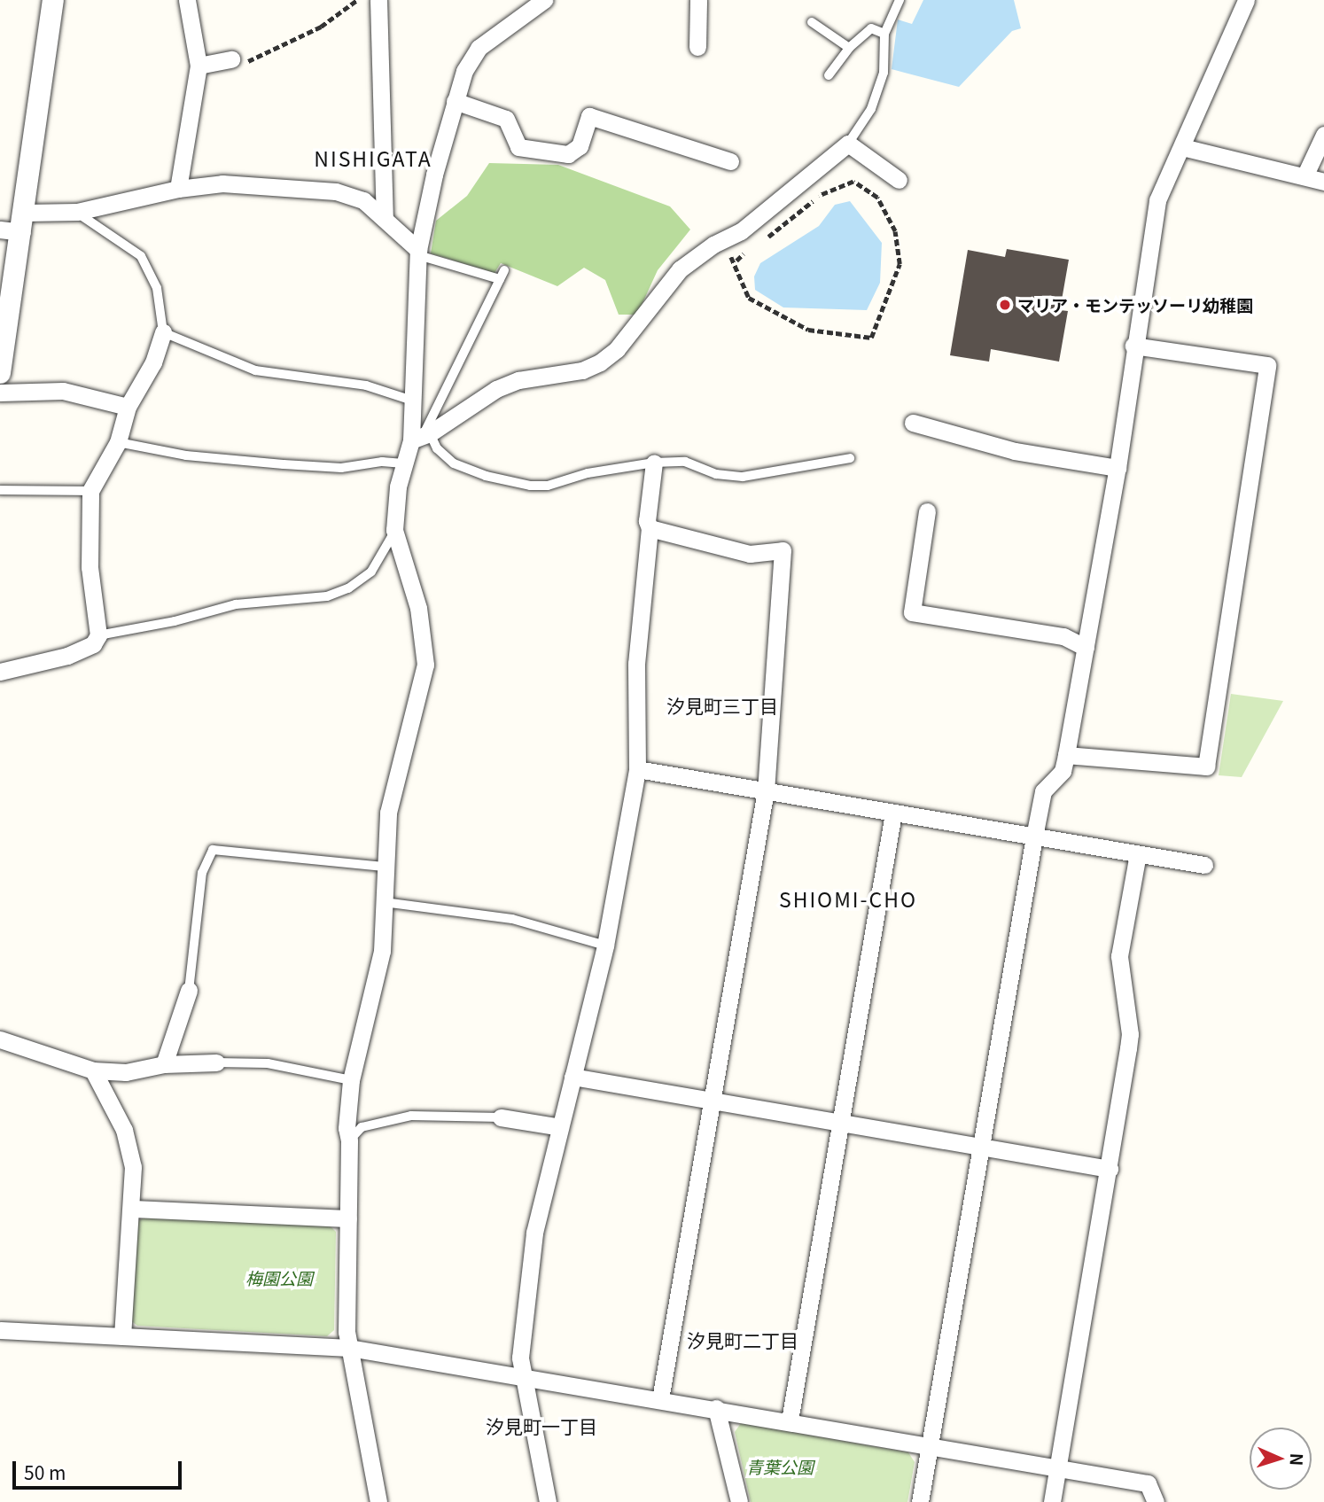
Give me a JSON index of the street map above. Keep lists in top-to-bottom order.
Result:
{
  "districts": [
    "NISHIGATA",
    "汐見町三丁目",
    "SHIOMI-CHO",
    "汐見町二丁目",
    "汐見町一丁目"
  ],
  "parks": ["梅園公園", "青葉公園"],
  "places": ["マリア・モンテッソーリ幼稚園"],
  "scale_bar": "50 m",
  "north": "right"
}
